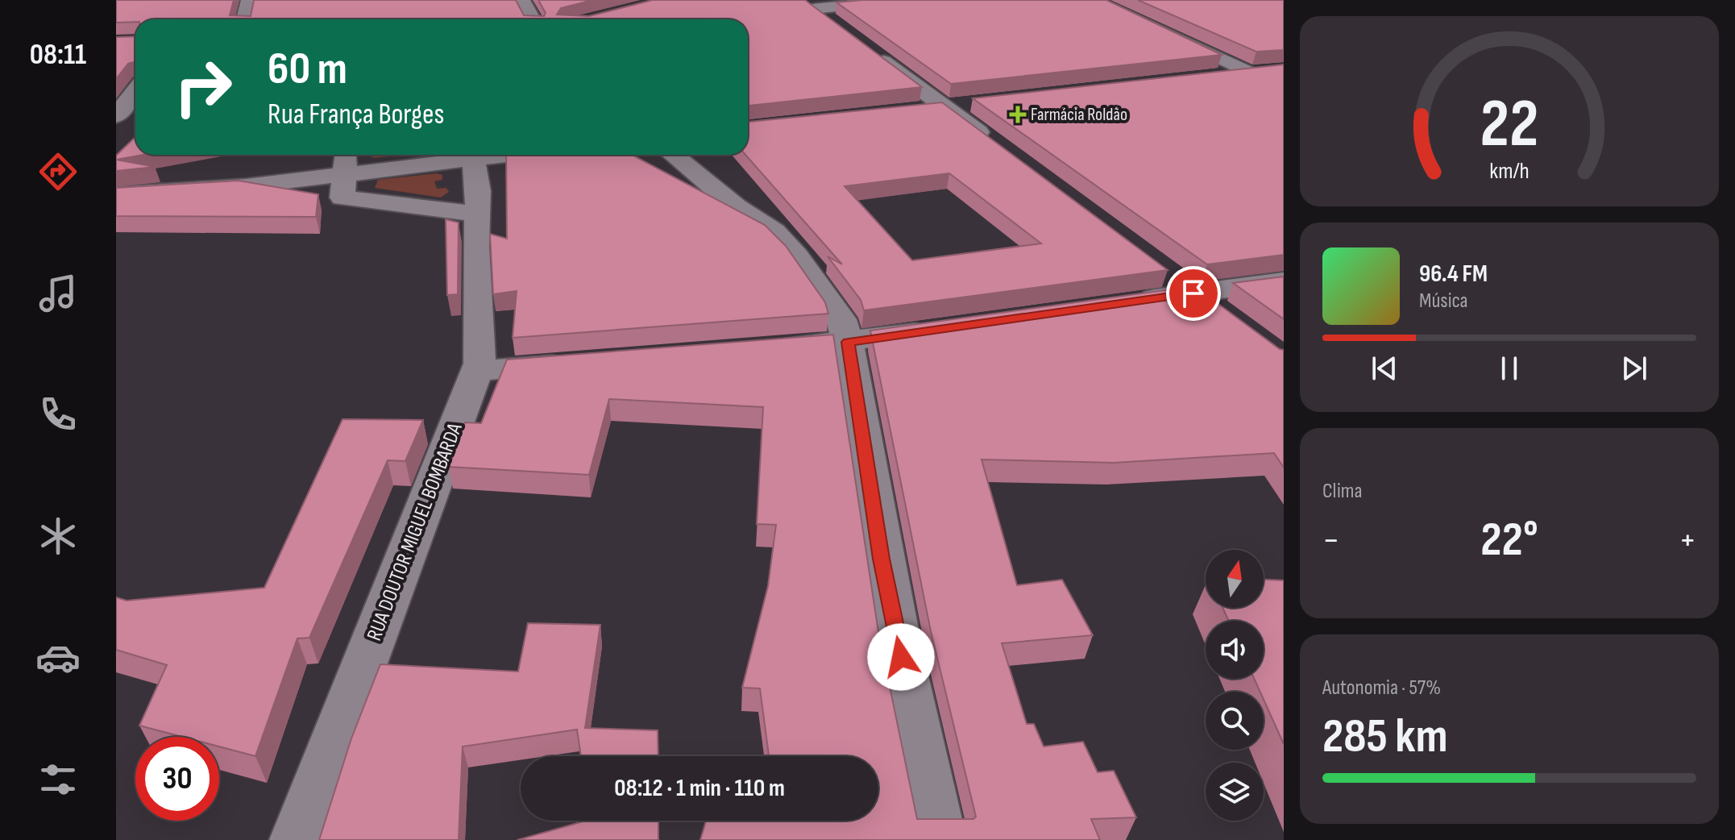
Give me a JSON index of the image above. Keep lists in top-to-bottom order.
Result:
{
  "streets": {
    "street": ["RUA DOUTOR MIGUEL BOMBARDA"]
  },
  "places": {
    "health": ["Farmácia Roldão"]
  },
  "north": "top",
  "page": {
    "tabs": "08:11",
    "turn": ["60 m", "Rua França Borges"],
    "song": ["96.4 FM", "Música"],
    "tile": [
      "Clima",
      ["Autonomia · 57%", "285 km"]
    ],
    "heat": ["−", "22°", "+"],
    "limit": "30",
    "trip": "08:12 · 1 min · 110 m",
    "gauge": ["22", "km/h"]
  }
}
